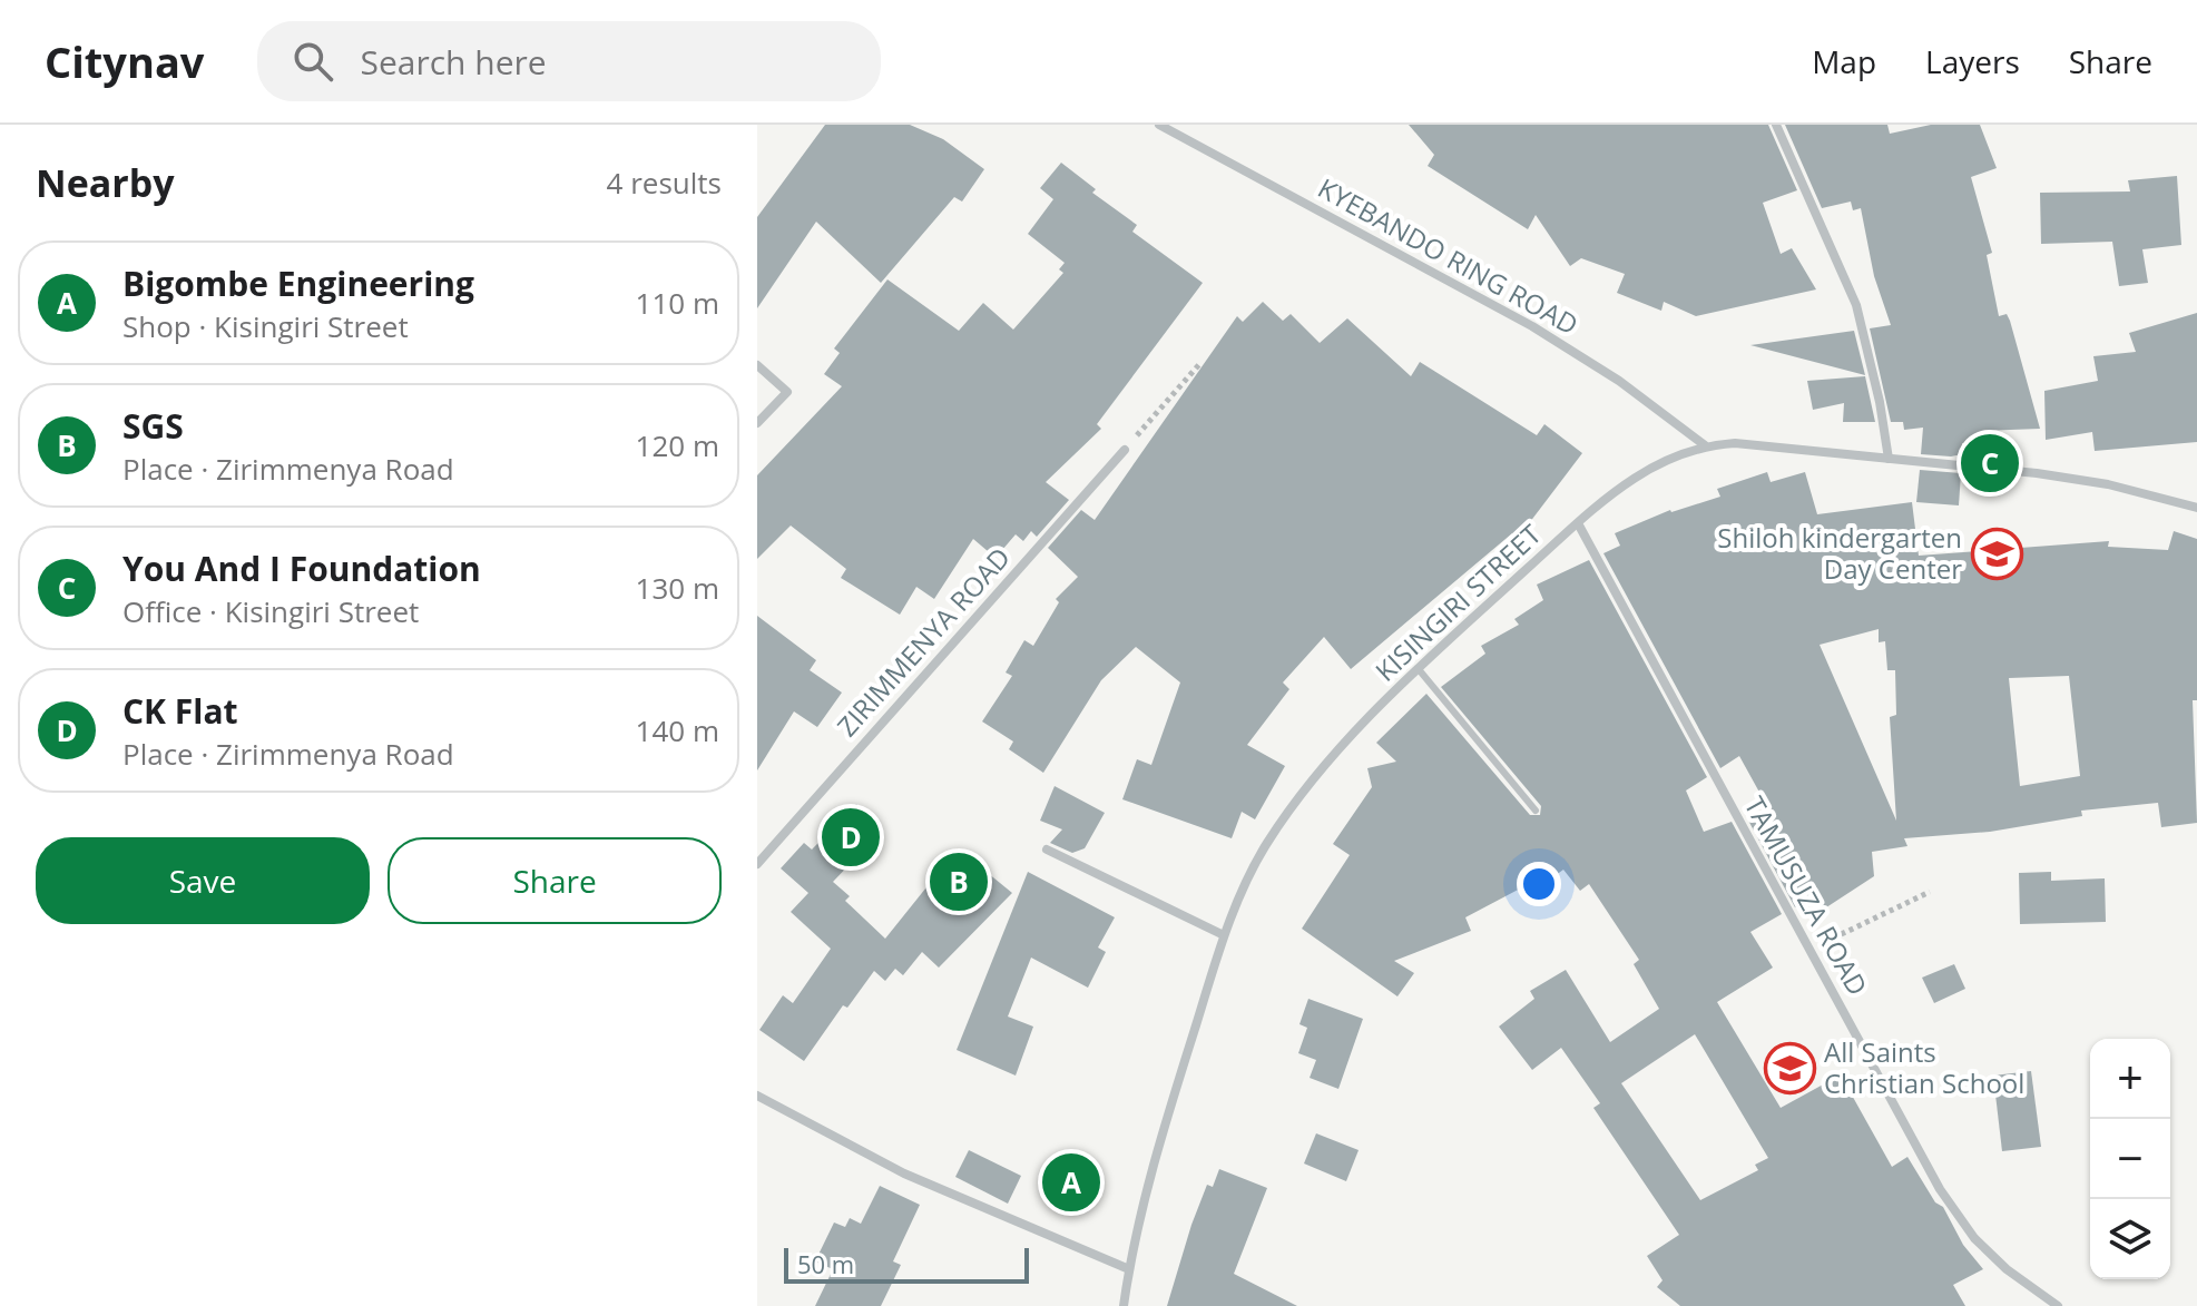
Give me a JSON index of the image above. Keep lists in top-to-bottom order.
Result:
{
  "streets": {
    "street": [
      "KYEBANDO RING ROAD",
      "KISINGIRI STREET",
      "ZIRIMMENYA ROAD",
      "TAMUSUZA ROAD"
    ]
  },
  "crossings": [
    ["KYEBANDO RING ROAD", "KISINGIRI STREET"],
    ["KISINGIRI STREET", "TAMUSUZA ROAD"]
  ],
  "places": {
    "school or university": ["Shiloh kindergarten Day Center", "All Saints Christian School"]
  },
  "scale_bar": "50 m",
  "page": {
    "header": "Citynav",
    "search": "Search here",
    "nav": ["Map", "Layers", "Share"],
    "heading": ["Nearby", "4 results"],
    "list": [
      {
        "mark": "A",
        "name": "Bigombe Engineering",
        "note": "Shop · Kisingiri Street",
        "value": "110 m"
      },
      {
        "mark": "B",
        "name": "SGS",
        "note": "Place · Zirimmenya Road",
        "value": "120 m"
      },
      {
        "mark": "C",
        "name": "You And I Foundation",
        "note": "Office · Kisingiri Street",
        "value": "130 m"
      },
      {
        "mark": "D",
        "name": "CK Flat",
        "note": "Place · Zirimmenya Road",
        "value": "140 m"
      }
    ],
    "pins": [
      "C",
      "D",
      "B",
      "A"
    ],
    "buttons": ["Save", "Share"],
    "map_buttons": ["+", "−"],
    "scale": "50 m"
  }
}
